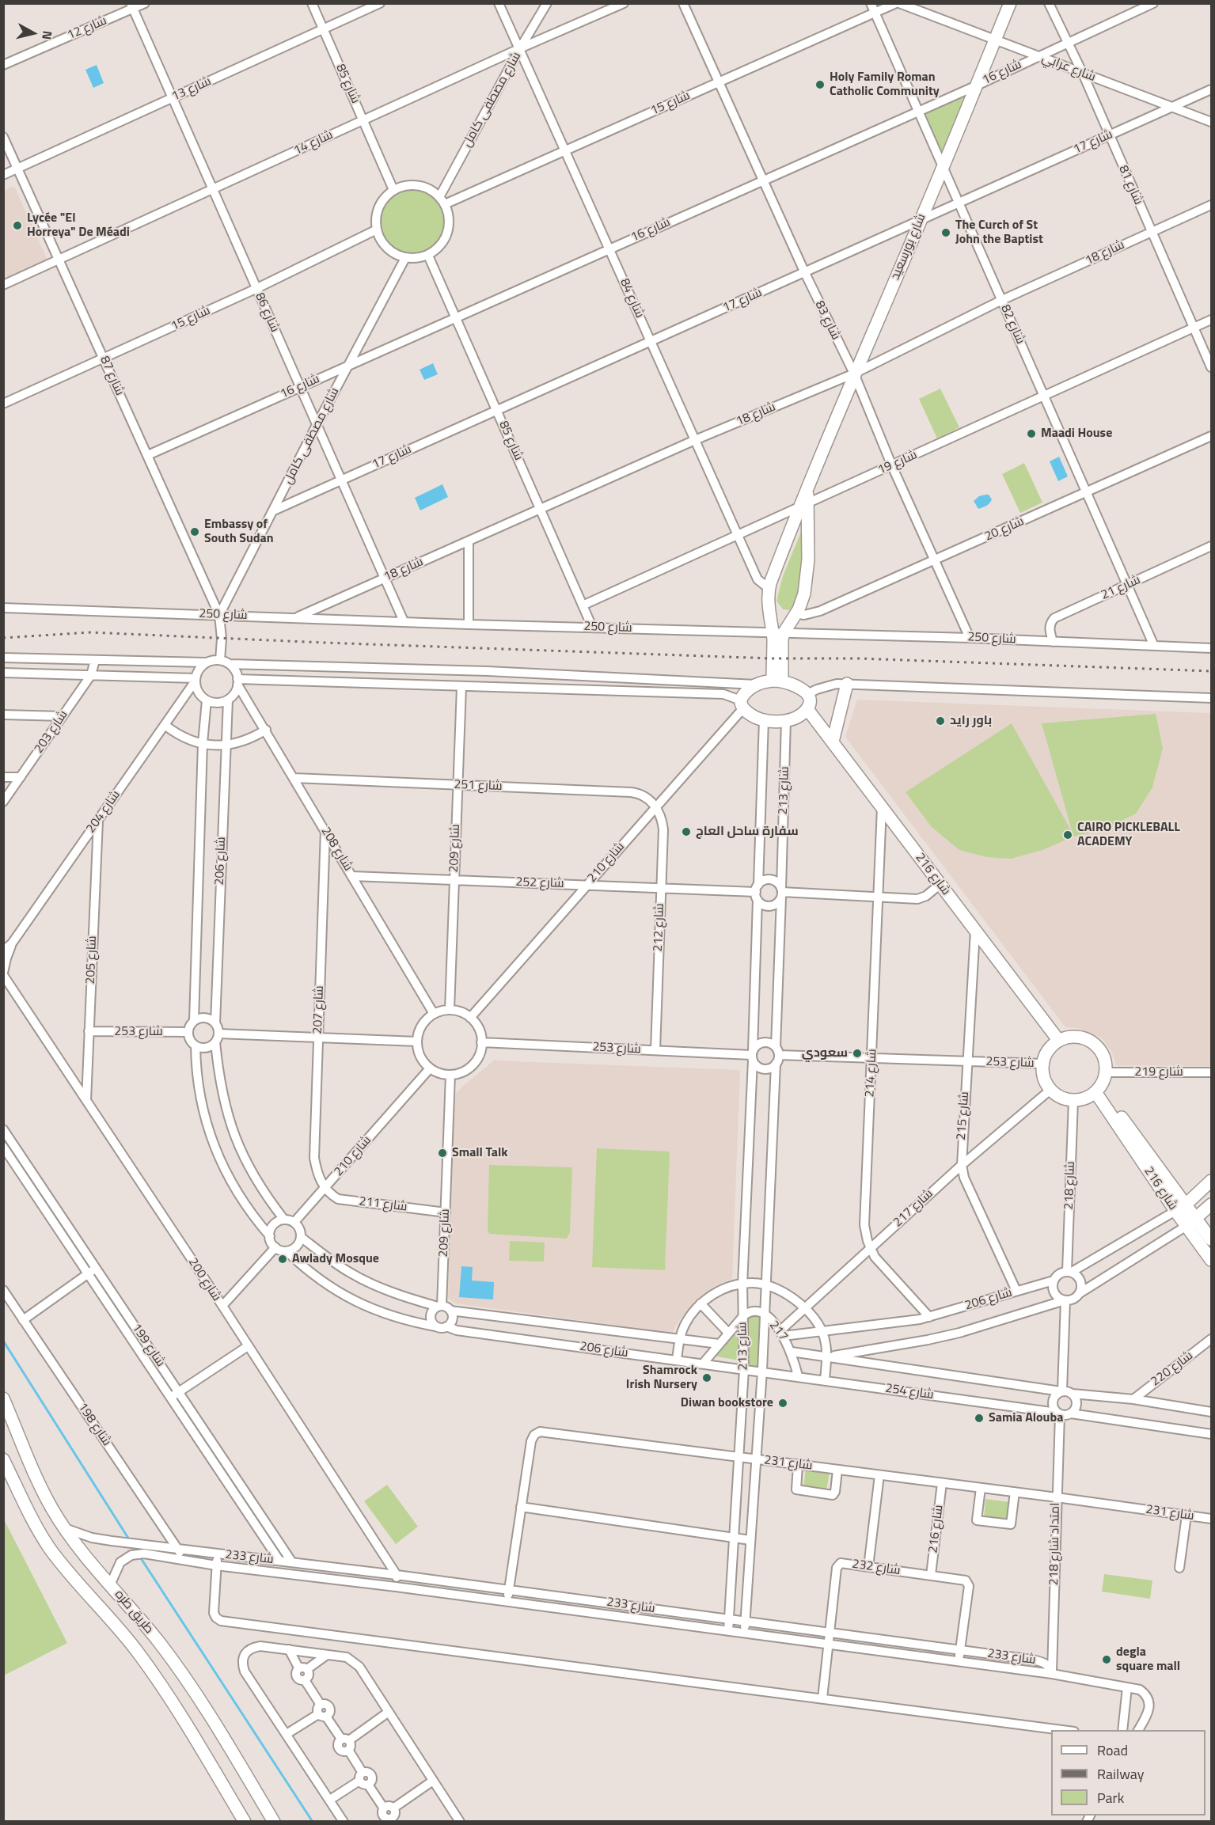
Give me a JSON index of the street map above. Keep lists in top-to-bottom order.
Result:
{
  "streets": {
    "main road": ["شارع بورسعيد", "شارع 216", "طريق طره"],
    "street": [
      "شارع 12",
      "شارع عرابي",
      "شارع 16",
      "شارع 85",
      "شارع 13",
      "شارع مصطفى كامل",
      "شارع 15",
      "شارع 17",
      "شارع 14",
      "شارع 81",
      "شارع 18",
      "شارع 84",
      "شارع 86",
      "شارع 83",
      "شارع 82",
      "شارع 87",
      "شارع 19",
      "شارع 20",
      "شارع 21",
      "شارع 250",
      "شارع 203",
      "شارع 251",
      "شارع 213",
      "شارع 204",
      "شارع 209",
      "شارع 208",
      "شارع 206",
      "شارع 210",
      "شارع 252",
      "شارع 212",
      "شارع 205",
      "شارع 207",
      "شارع 253",
      "شارع 219",
      "شارع 214",
      "شارع 215",
      "شارع 218",
      "شارع 211",
      "شارع 217",
      "شارع 200",
      "217",
      "شارع 199",
      "شارع 220",
      "شارع 254",
      "شارع 198",
      "شارع 231",
      "امتداد شارع 218",
      "شارع 233",
      "شارع 232"
    ]
  },
  "crossings": [
    ["شارع 12", "شارع 86"],
    ["شارع عرابي", "شارع 16"],
    ["شارع عرابي", "شارع 15"],
    ["شارع عرابي", "شارع 17"],
    ["شارع عرابي", "شارع 81"],
    ["شارع عرابي", "شارع بورسعيد"],
    ["شارع 16", "شارع 85"],
    ["شارع 16", "شارع مصطفى كامل"],
    ["شارع 16", "شارع 81"],
    ["شارع 16", "شارع بورسعيد"],
    ["شارع 16", "شارع 84"],
    ["شارع 16", "شارع 86"],
    ["شارع 16", "شارع 83"],
    ["شارع 16", "شارع 82"],
    ["شارع 16", "شارع 87"],
    ["شارع 85", "شارع 13"],
    ["شارع 85", "شارع مصطفى كامل"],
    ["شارع 85", "شارع 15"],
    ["شارع 85", "شارع 17"],
    ["شارع 85", "شارع 14"],
    ["شارع 85", "شارع 18"],
    ["شارع 85", "شارع 19"],
    ["شارع 85", "شارع 250"],
    ["شارع 13", "شارع 86"],
    ["شارع 13", "شارع 87"],
    ["شارع مصطفى كامل", "شارع 15"],
    ["شارع مصطفى كامل", "شارع 17"],
    ["شارع مصطفى كامل", "شارع 14"],
    ["شارع مصطفى كامل", "شارع 84"],
    ["شارع مصطفى كامل", "شارع 86"],
    ["شارع مصطفى كامل", "شارع 87"],
    ["شارع مصطفى كامل", "شارع 250"],
    ["شارع 15", "شارع 84"],
    ["شارع 15", "شارع 86"],
    ["شارع 15", "شارع 83"],
    ["شارع 15", "شارع 82"],
    ["شارع 15", "شارع 87"],
    ["شارع 17", "شارع 81"],
    ["شارع 17", "شارع بورسعيد"],
    ["شارع 17", "شارع 84"],
    ["شارع 17", "شارع 86"],
    ["شارع 17", "شارع 83"],
    ["شارع 17", "شارع 82"],
    ["شارع 14", "شارع 84"],
    ["شارع 14", "شارع 86"],
    ["شارع 14", "شارع 87"],
    ["شارع 81", "شارع 18"],
    ["شارع 81", "شارع 19"],
    ["شارع بورسعيد", "شارع 18"],
    ["شارع بورسعيد", "شارع 84"],
    ["شارع بورسعيد", "شارع 83"],
    ["شارع بورسعيد", "شارع 82"],
    ["شارع بورسعيد", "شارع 19"],
    ["شارع بورسعيد", "شارع 20"],
    ["شارع بورسعيد", "شارع 250"],
    ["شارع بورسعيد", "شارع 213"],
    ["شارع بورسعيد", "شارع 210"],
    ["شارع بورسعيد", "شارع 216"],
    ["شارع 18", "شارع 84"],
    ["شارع 18", "شارع 86"],
    ["شارع 18", "شارع 83"],
    ["شارع 18", "شارع 82"],
    ["شارع 18", "شارع 250"],
    ["شارع 84", "شارع 19"],
    ["شارع 86", "شارع 250"],
    ["شارع 83", "شارع 19"],
    ["شارع 83", "شارع 20"],
    ["شارع 83", "شارع 250"],
    ["شارع 82", "شارع 19"],
    ["شارع 82", "شارع 20"],
    ["شارع 82", "شارع 21"],
    ["شارع 82", "شارع 250"],
    ["شارع 87", "شارع 250"],
    ["شارع 87", "شارع 204"],
    ["شارع 87", "شارع 208"],
    ["شارع 87", "شارع 206"],
    ["شارع 21", "شارع 250"],
    ["شارع 251", "شارع 209"],
    ["شارع 251", "شارع 208"],
    ["شارع 251", "شارع 210"],
    ["شارع 251", "شارع 212"],
    ["شارع 213", "شارع 206"],
    ["شارع 213", "شارع 210"],
    ["شارع 213", "شارع 216"],
    ["شارع 213", "شارع 252"],
    ["شارع 213", "شارع 253"],
    ["شارع 213", "217"],
    ["شارع 213", "شارع 254"],
    ["شارع 213", "شارع 231"],
    ["شارع 213", "شارع 233"],
    ["شارع 204", "شارع 208"],
    ["شارع 204", "شارع 206"],
    ["شارع 204", "شارع 205"],
    ["شارع 204", "شارع 200"],
    ["شارع 209", "شارع 208"],
    ["شارع 209", "شارع 206"],
    ["شارع 209", "شارع 210"],
    ["شارع 209", "شارع 252"],
    ["شارع 209", "شارع 253"],
    ["شارع 209", "شارع 211"],
    ["شارع 208", "شارع 206"],
    ["شارع 208", "شارع 210"],
    ["شارع 208", "شارع 252"],
    ["شارع 208", "شارع 207"],
    ["شارع 208", "شارع 253"],
    ["شارع 206", "شارع 210"],
    ["شارع 206", "شارع 253"],
    ["شارع 206", "شارع 214"],
    ["شارع 206", "شارع 215"],
    ["شارع 206", "شارع 218"],
    ["شارع 206", "شارع 217"],
    ["شارع 206", "217"],
    ["شارع 206", "شارع 254"],
    ["شارع 210", "شارع 216"],
    ["شارع 210", "شارع 252"],
    ["شارع 210", "شارع 212"],
    ["شارع 210", "شارع 207"],
    ["شارع 210", "شارع 253"],
    ["شارع 210", "شارع 211"],
    ["شارع 216", "شارع 253"],
    ["شارع 216", "شارع 219"],
    ["شارع 216", "شارع 214"],
    ["شارع 216", "شارع 215"],
    ["شارع 216", "شارع 218"],
    ["شارع 216", "شارع 217"],
    ["شارع 216", "شارع 231"],
    ["شارع 216", "شارع 232"],
    ["شارع 252", "شارع 212"],
    ["شارع 212", "شارع 253"],
    ["شارع 205", "شارع 253"],
    ["شارع 205", "شارع 200"],
    ["شارع 207", "شارع 211"],
    ["شارع 253", "شارع 219"],
    ["شارع 253", "شارع 214"],
    ["شارع 253", "شارع 215"],
    ["شارع 253", "شارع 218"],
    ["شارع 253", "شارع 217"],
    ["شارع 219", "شارع 218"],
    ["شارع 219", "شارع 217"],
    ["شارع 214", "شارع 217"],
    ["شارع 215", "شارع 217"],
    ["شارع 218", "شارع 217"],
    ["شارع 217", "217"],
    ["شارع 200", "شارع 233"],
    ["217", "شارع 254"],
    ["شارع 199", "شارع 233"],
    ["شارع 254", "امتداد شارع 218"],
    ["شارع 198", "شارع 233"],
    ["شارع 231", "امتداد شارع 218"],
    ["شارع 231", "شارع 233"],
    ["امتداد شارع 218", "شارع 233"],
    ["شارع 233", "شارع 232"],
    ["شارع 233", "طريق طره"]
  ],
  "places": [
    "Holy Family Roman Catholic Community",
    "Lycée \"El Horreya\" De Méadi",
    "The Curch of St John the Baptist",
    "Maadi House",
    "Embassy of South Sudan",
    "باور رايد",
    "سفارة ساحل العاج",
    "CAIRO PICKLEBALL ACADEMY",
    "سعودي",
    "Small Talk",
    "Awlady Mosque",
    "Shamrock Irish Nursery",
    "Diwan bookstore",
    "Samia Alouba",
    "degla square mall"
  ],
  "legend": ["Road", "Railway", "Park"],
  "north": "right"
}
